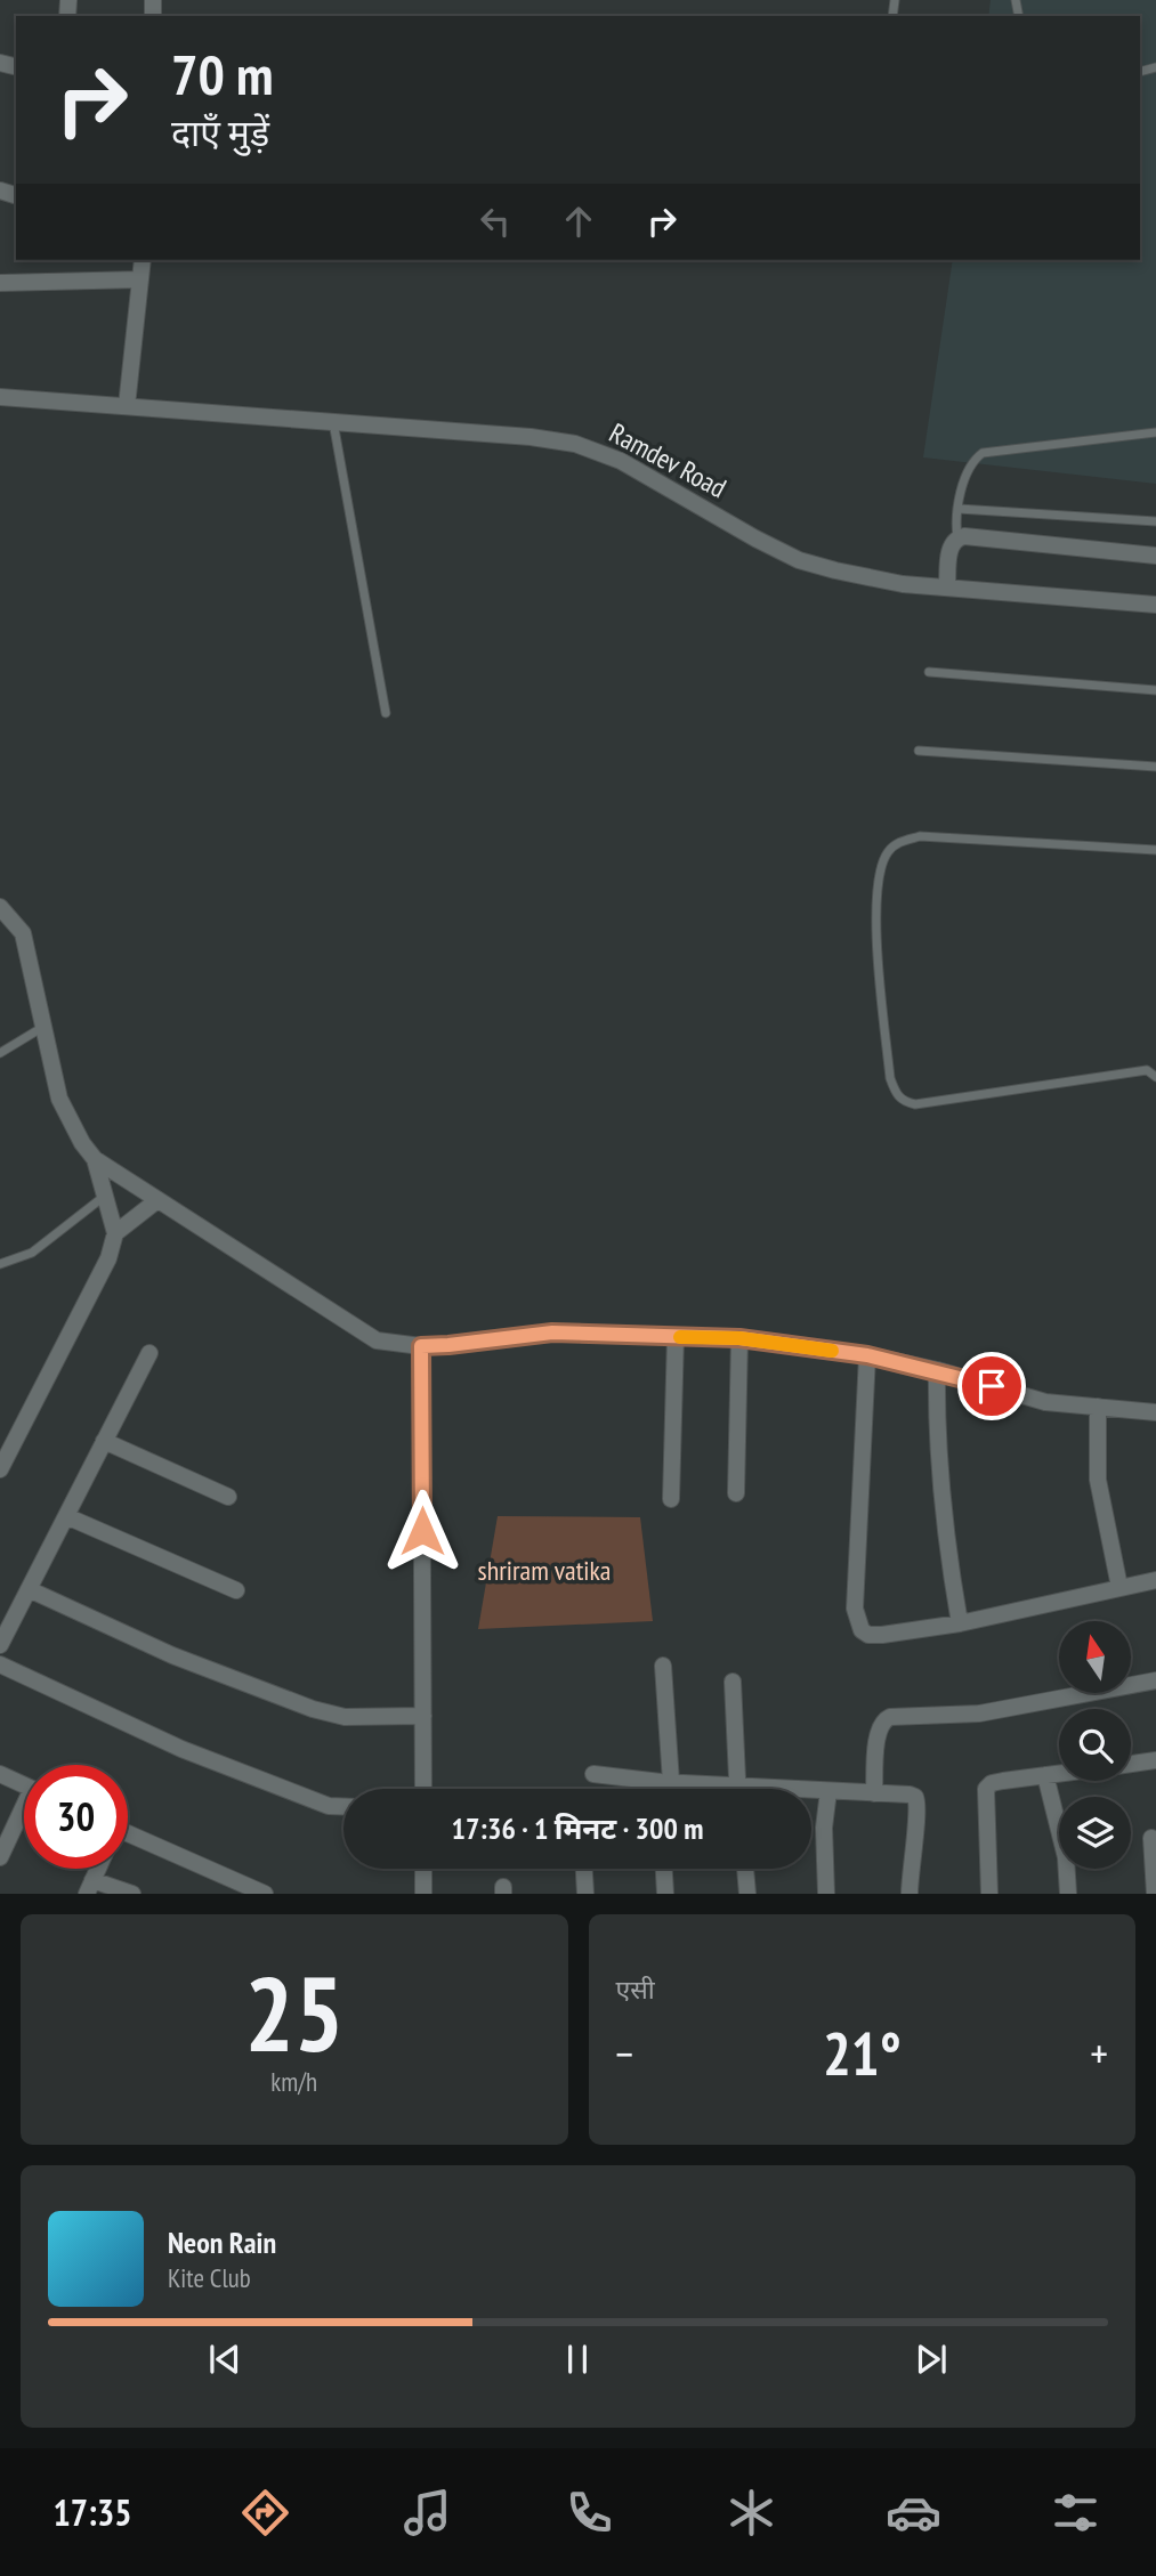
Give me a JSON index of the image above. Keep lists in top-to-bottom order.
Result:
{
  "streets": {
    "street": ["Ramdev Road"]
  },
  "parks": ["shriram vatika"],
  "north": "top",
  "page": {
    "turn": ["70 m", "दाएँ मुड़ें"],
    "limit": "30",
    "trip": "17:36 · 1 मिनट · 300 m",
    "tile": [
      ["25", "km/h"],
      "एसी"
    ],
    "heat": ["−", "21°", "+"],
    "song": ["Neon Rain", "Kite Club"],
    "tabs": "17:35"
  }
}
